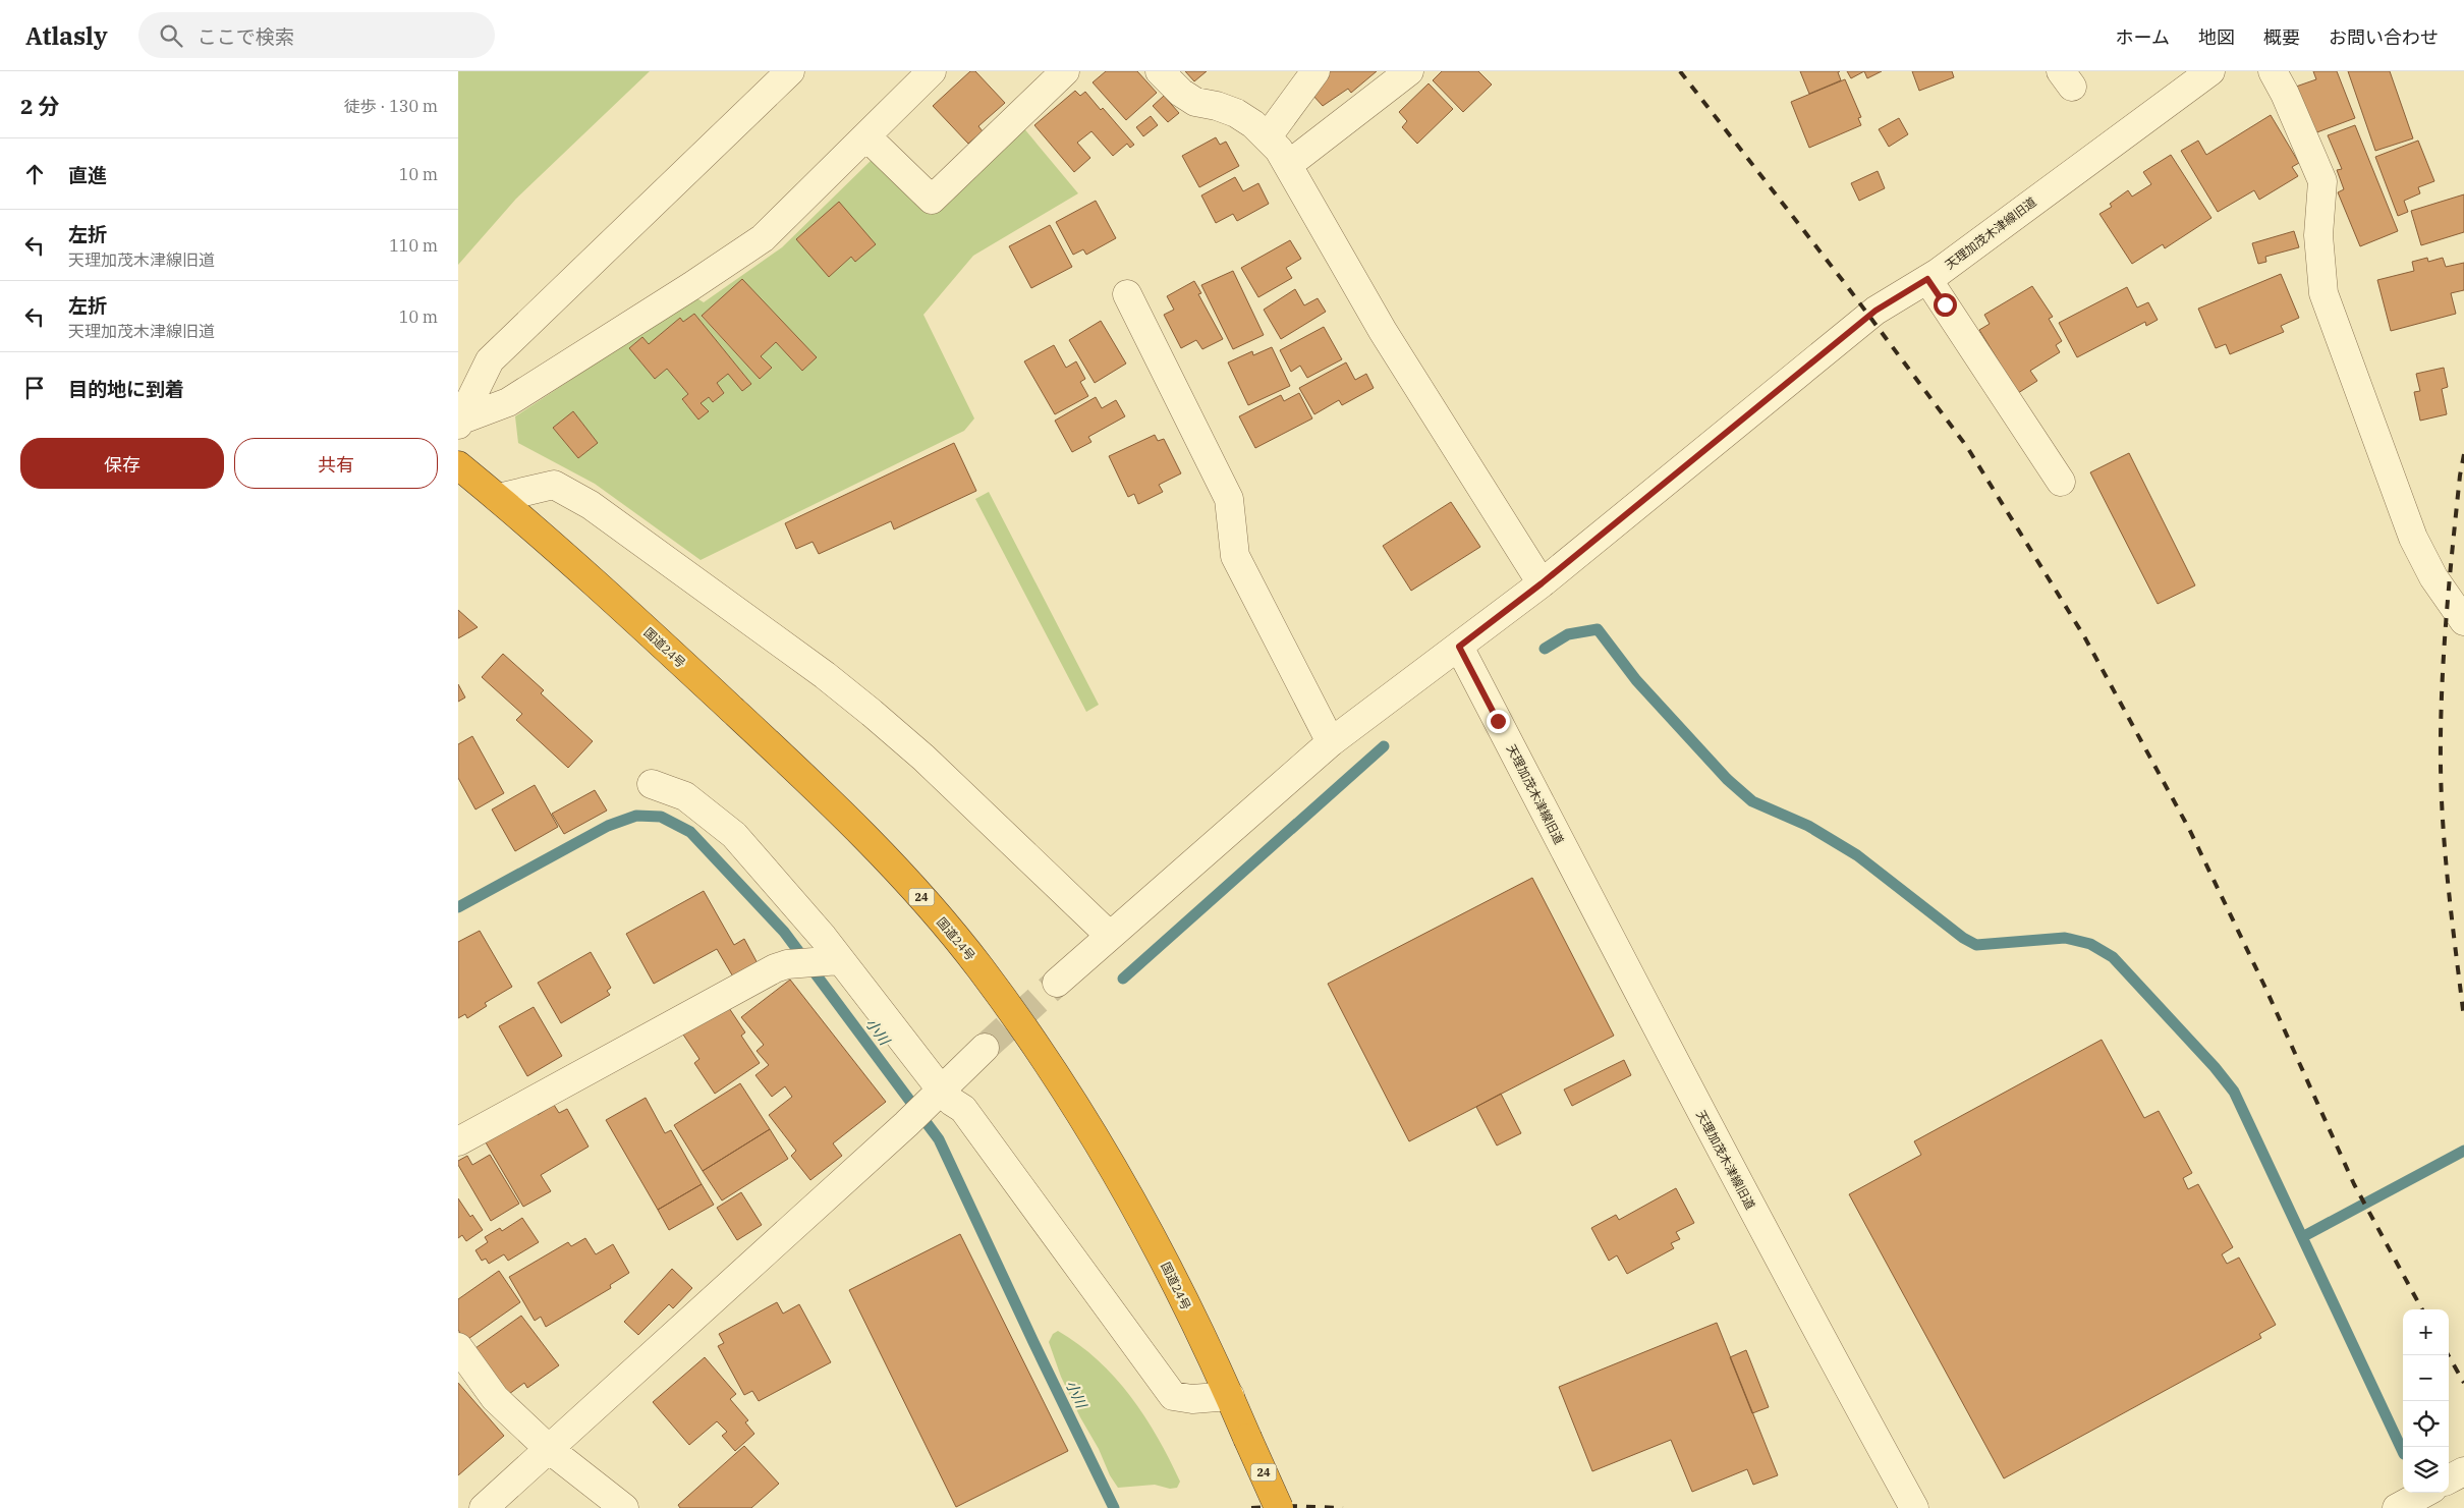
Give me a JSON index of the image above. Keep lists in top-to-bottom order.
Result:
{
  "streets": {
    "highway": ["国道24号", "24"],
    "street": ["天理加茂木津線旧道"]
  },
  "water": ["小川"],
  "page": {
    "header": "Atlasly",
    "search": "ここで検索",
    "nav": [
      "ホーム",
      "地図",
      "概要",
      "お問い合わせ"
    ],
    "heading": ["2 分", "徒歩 · 130 m"],
    "list": [
      ["直進", "10 m"],
      ["左折", "天理加茂木津線旧道", "110 m"],
      ["左折", "天理加茂木津線旧道", "10 m"],
      "目的地に到着"
    ],
    "buttons": ["保存", "共有"],
    "map_buttons": ["+", "−"]
  }
}
